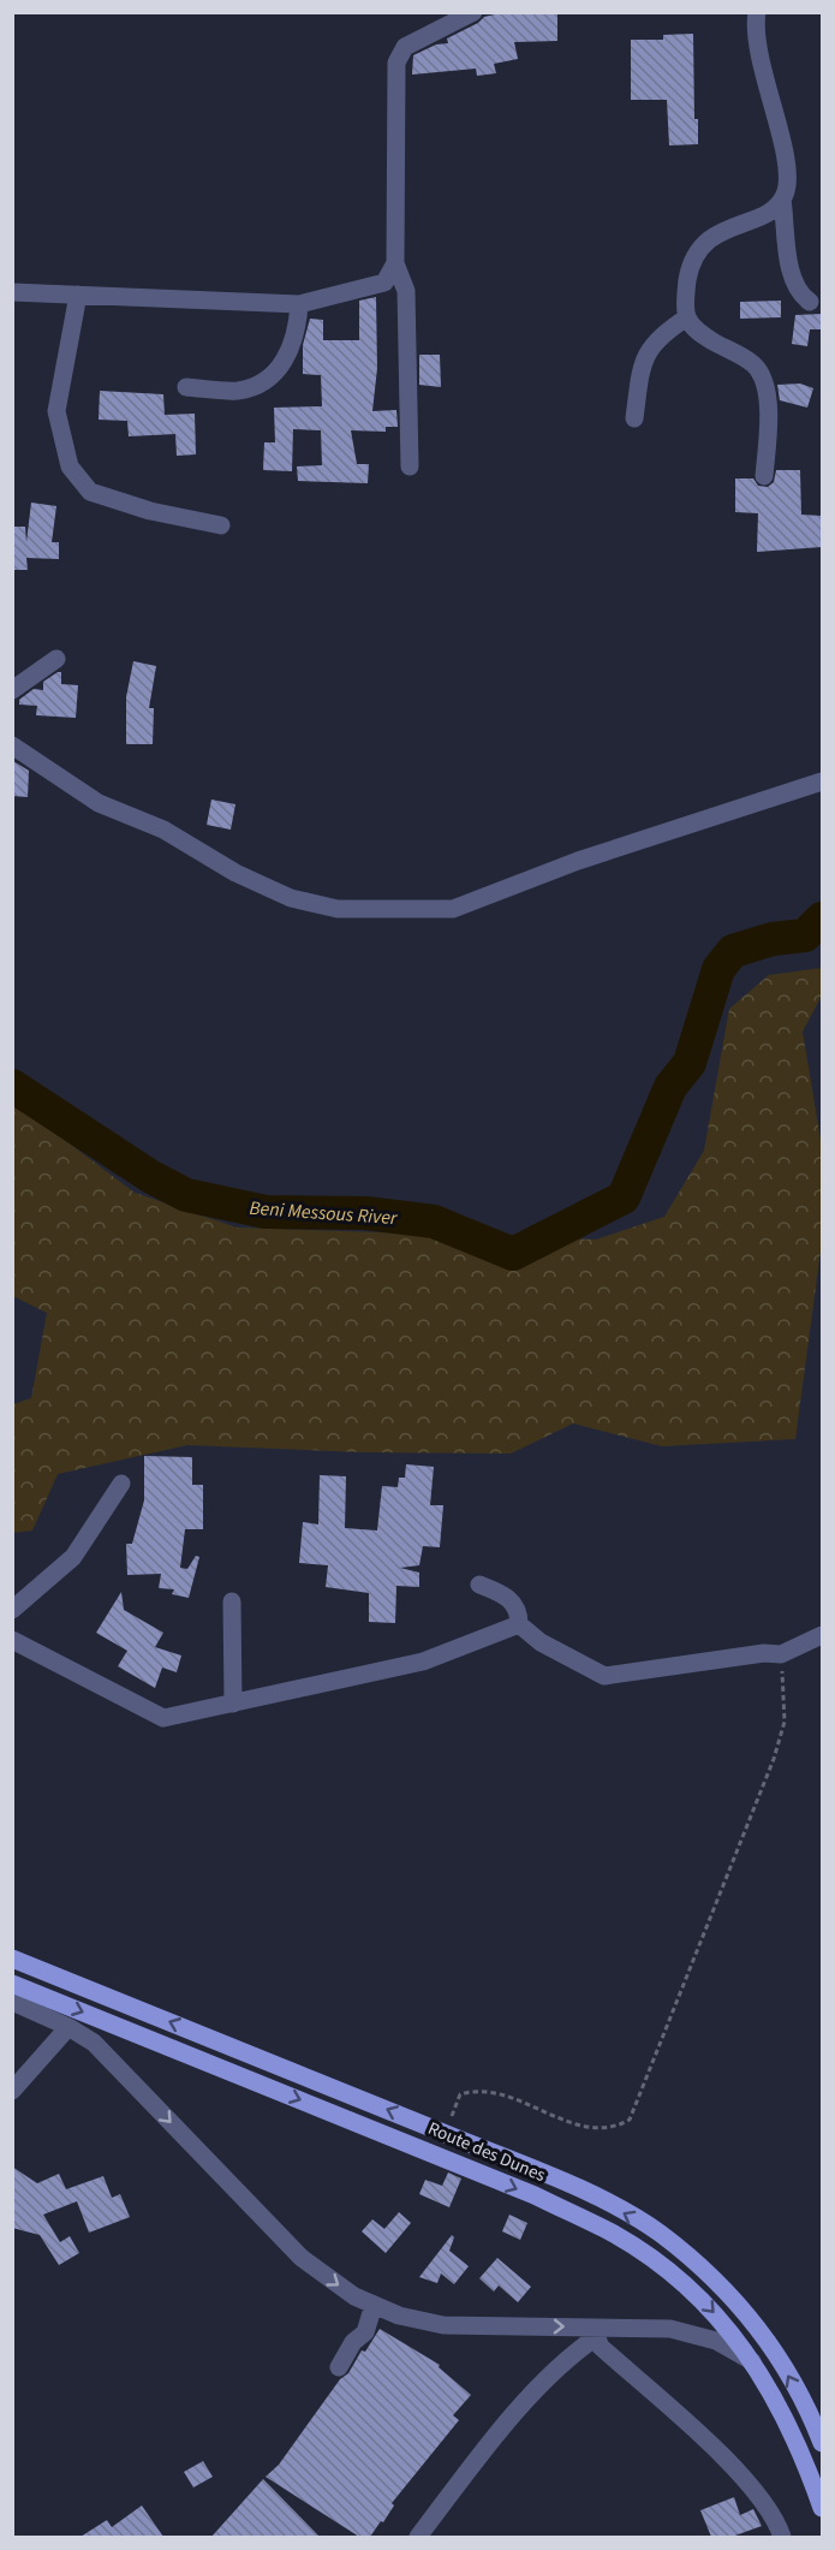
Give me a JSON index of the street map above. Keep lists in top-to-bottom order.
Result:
{
  "streets": {
    "main road": ["Route des Dunes"]
  },
  "water": ["Beni Messous River"]
}
